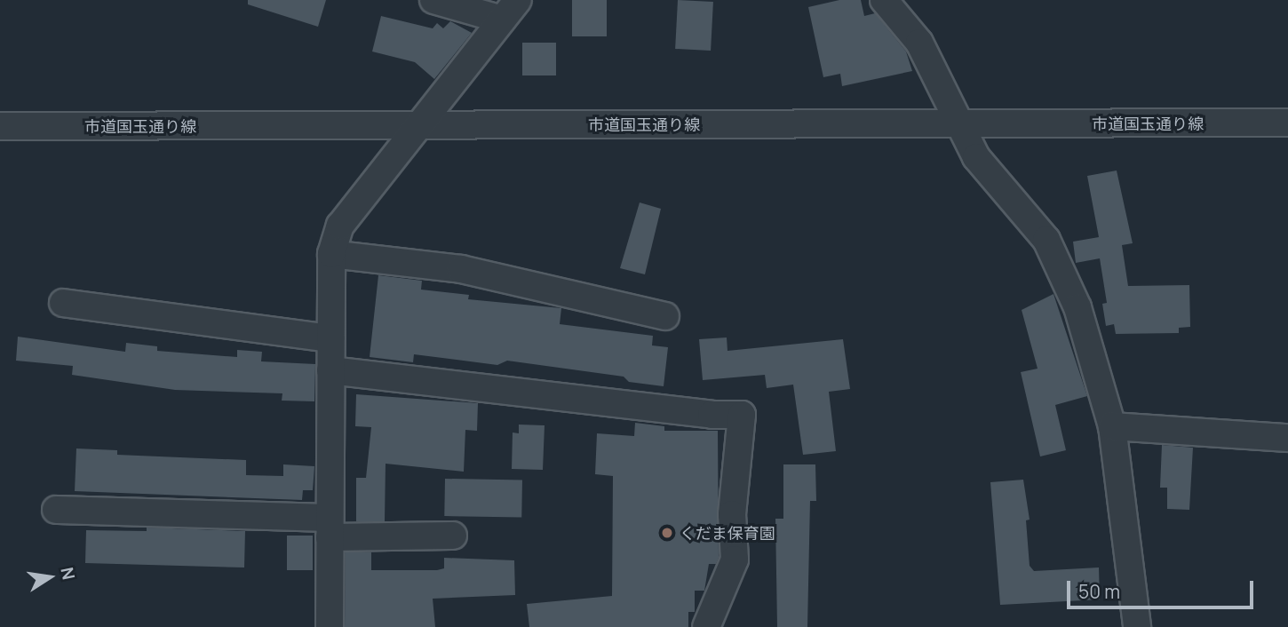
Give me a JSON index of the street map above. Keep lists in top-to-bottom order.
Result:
{
  "streets": {
    "street": ["市道国玉通り線"]
  },
  "places": ["くだま保育園"],
  "scale_bar": "50 m",
  "north": "right"
}
